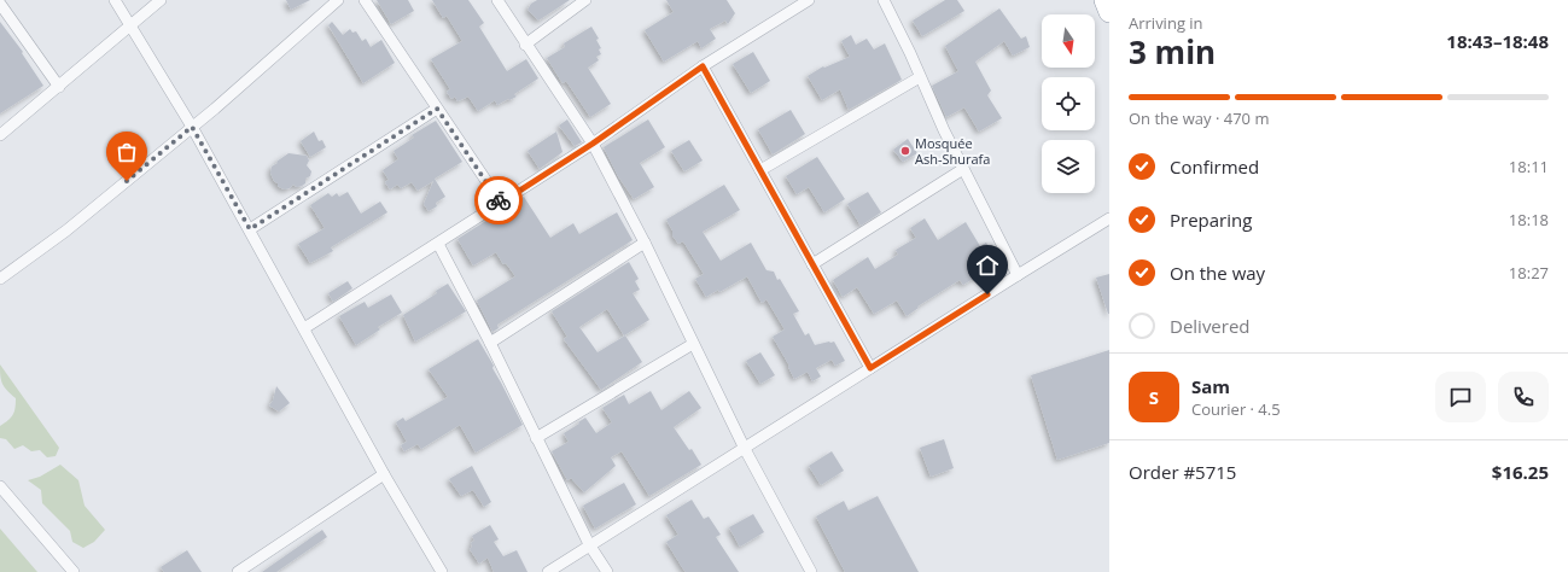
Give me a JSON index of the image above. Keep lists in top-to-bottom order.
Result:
{
  "places": ["Mosquée Ash-Shurafa"],
  "north": "bottom",
  "page": {
    "heading": ["3 min", "Arriving in", "18:43–18:48"],
    "panel": [
      "Sam",
      "Courier · 4.5",
      "Order #5715",
      "$16.25"
    ],
    "bar": "On the way · 470 m",
    "list": [
      ["Confirmed", "18:11"],
      ["Preparing", "18:18"],
      ["On the way", "18:27"],
      "Delivered"
    ],
    "round": "S"
  }
}
